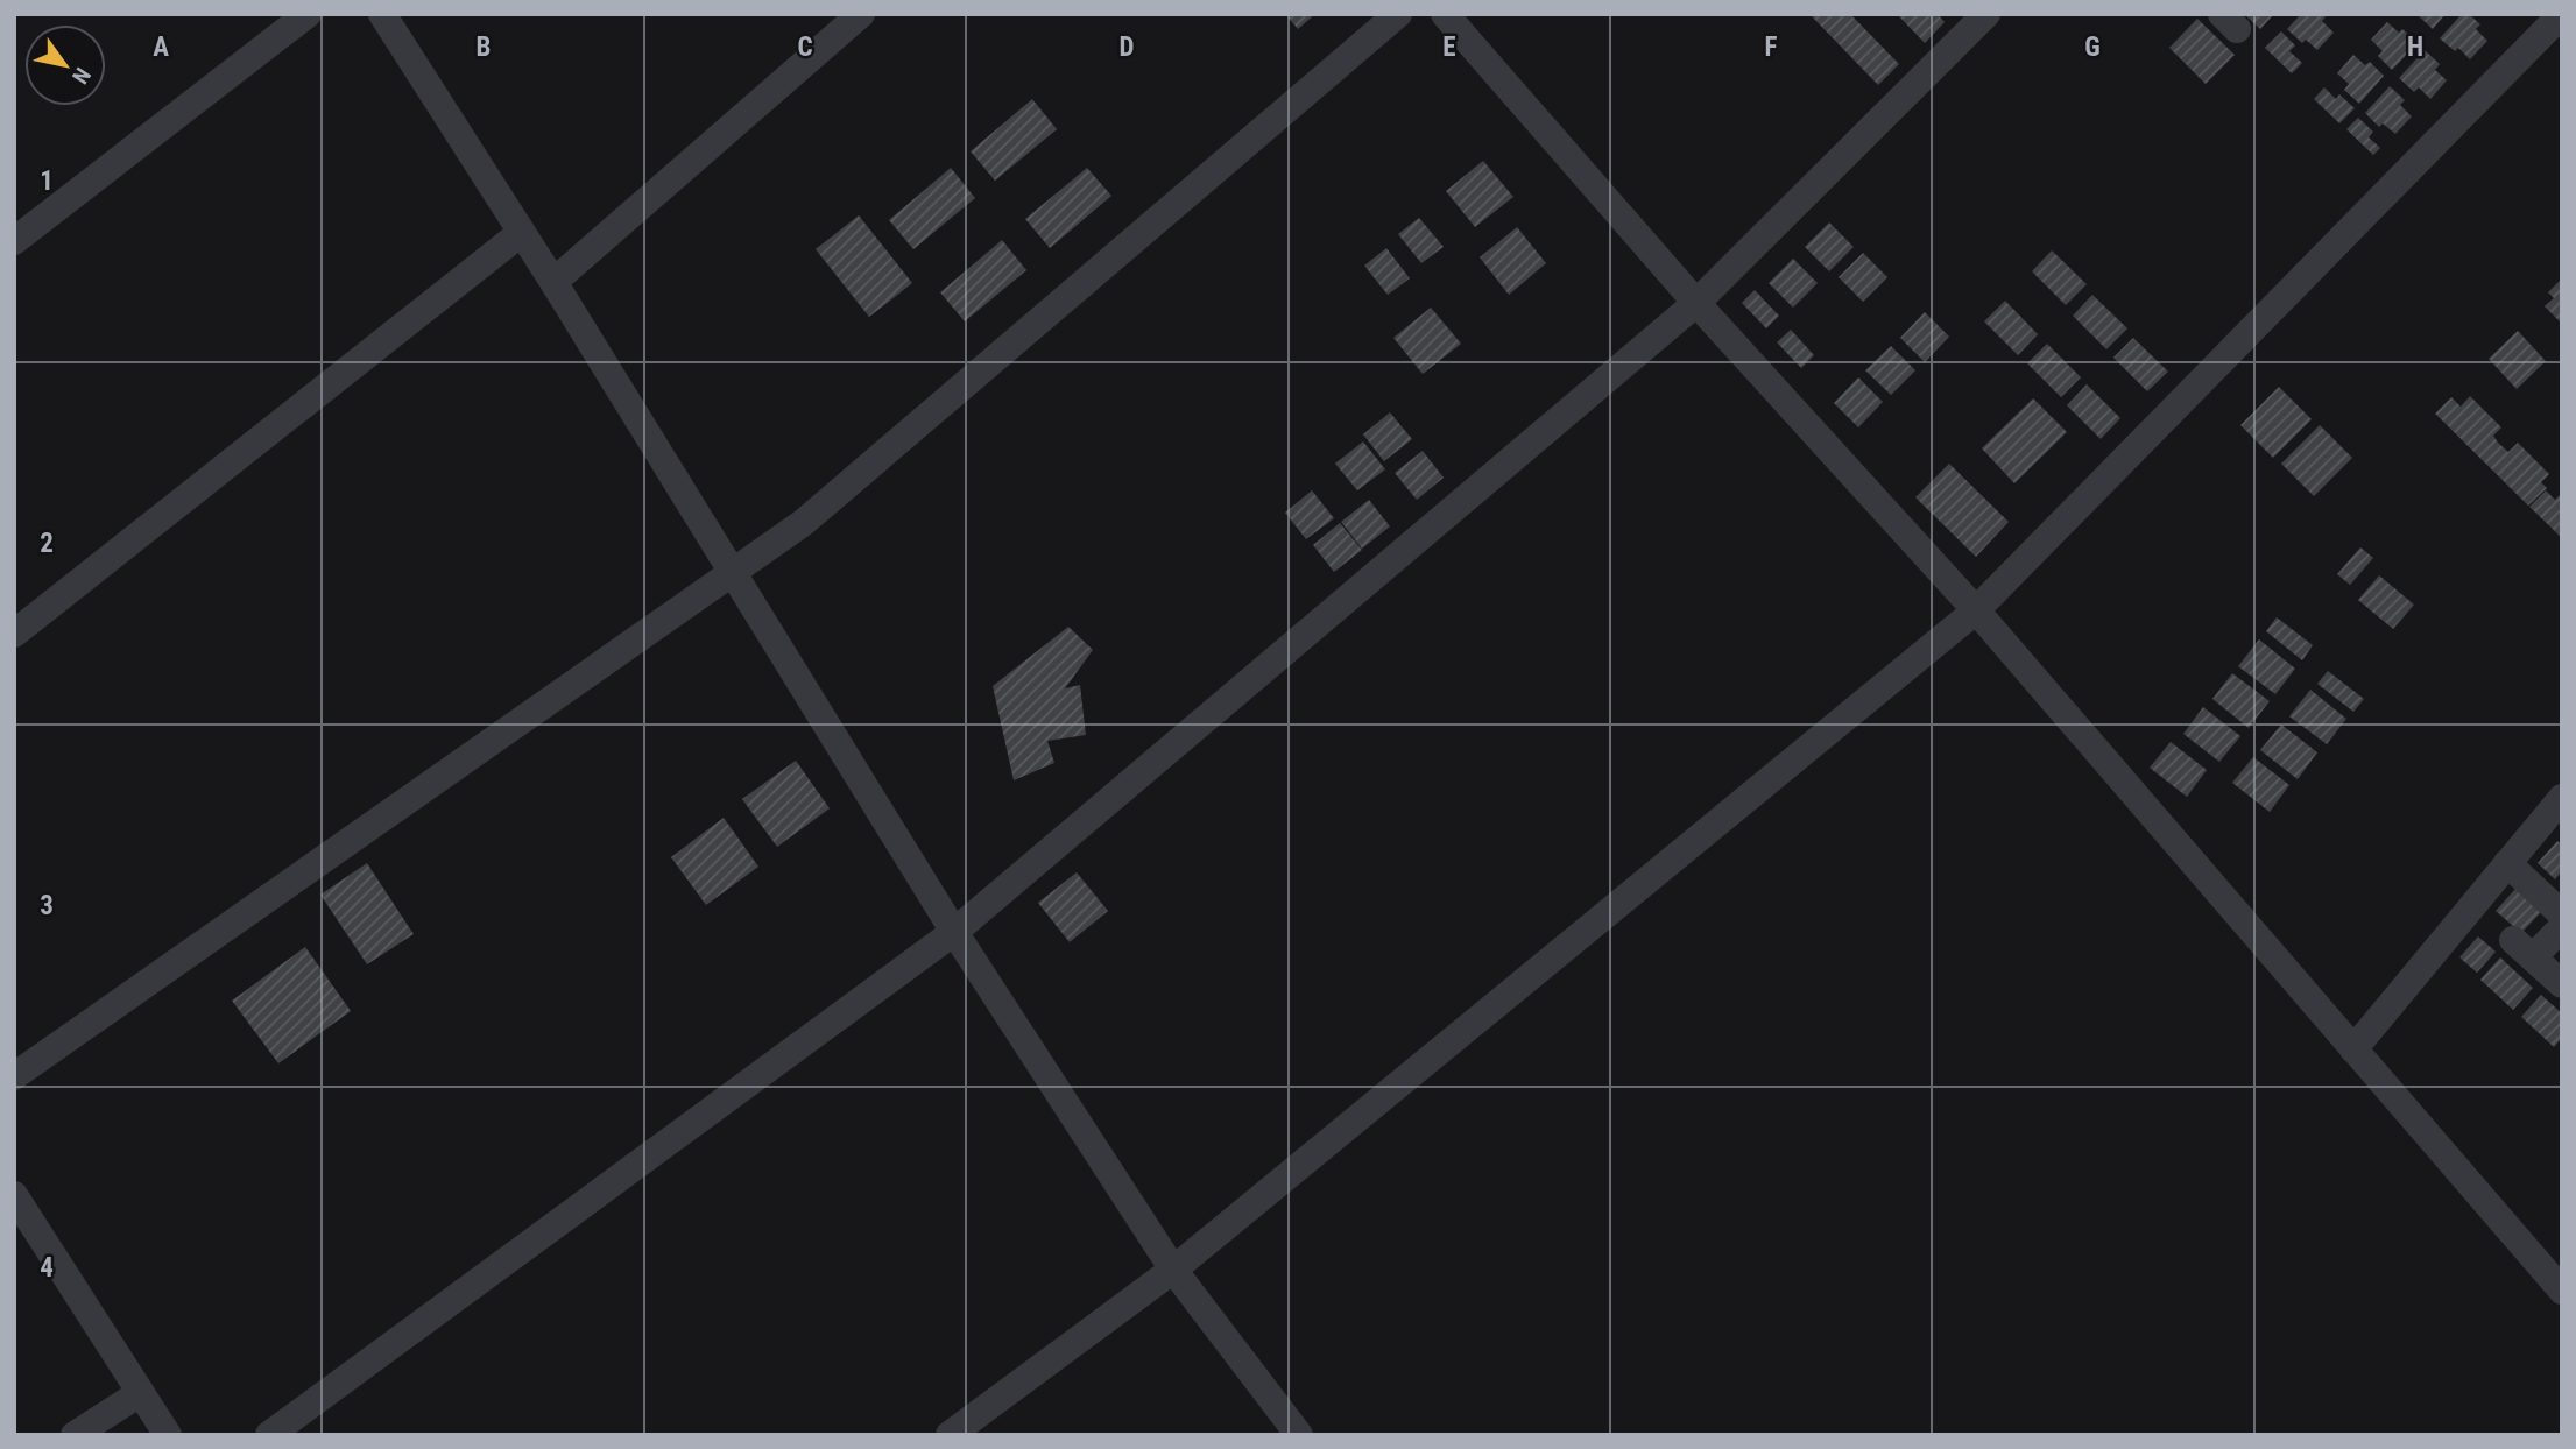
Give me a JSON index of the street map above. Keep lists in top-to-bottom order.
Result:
{
  "north": "bottom right",
  "grid": {
    "columns": [
      "A",
      "B",
      "C",
      "D",
      "E",
      "F",
      "G",
      "H"
    ],
    "rows": [
      "1",
      "2",
      "3",
      "4"
    ]
  }
}
